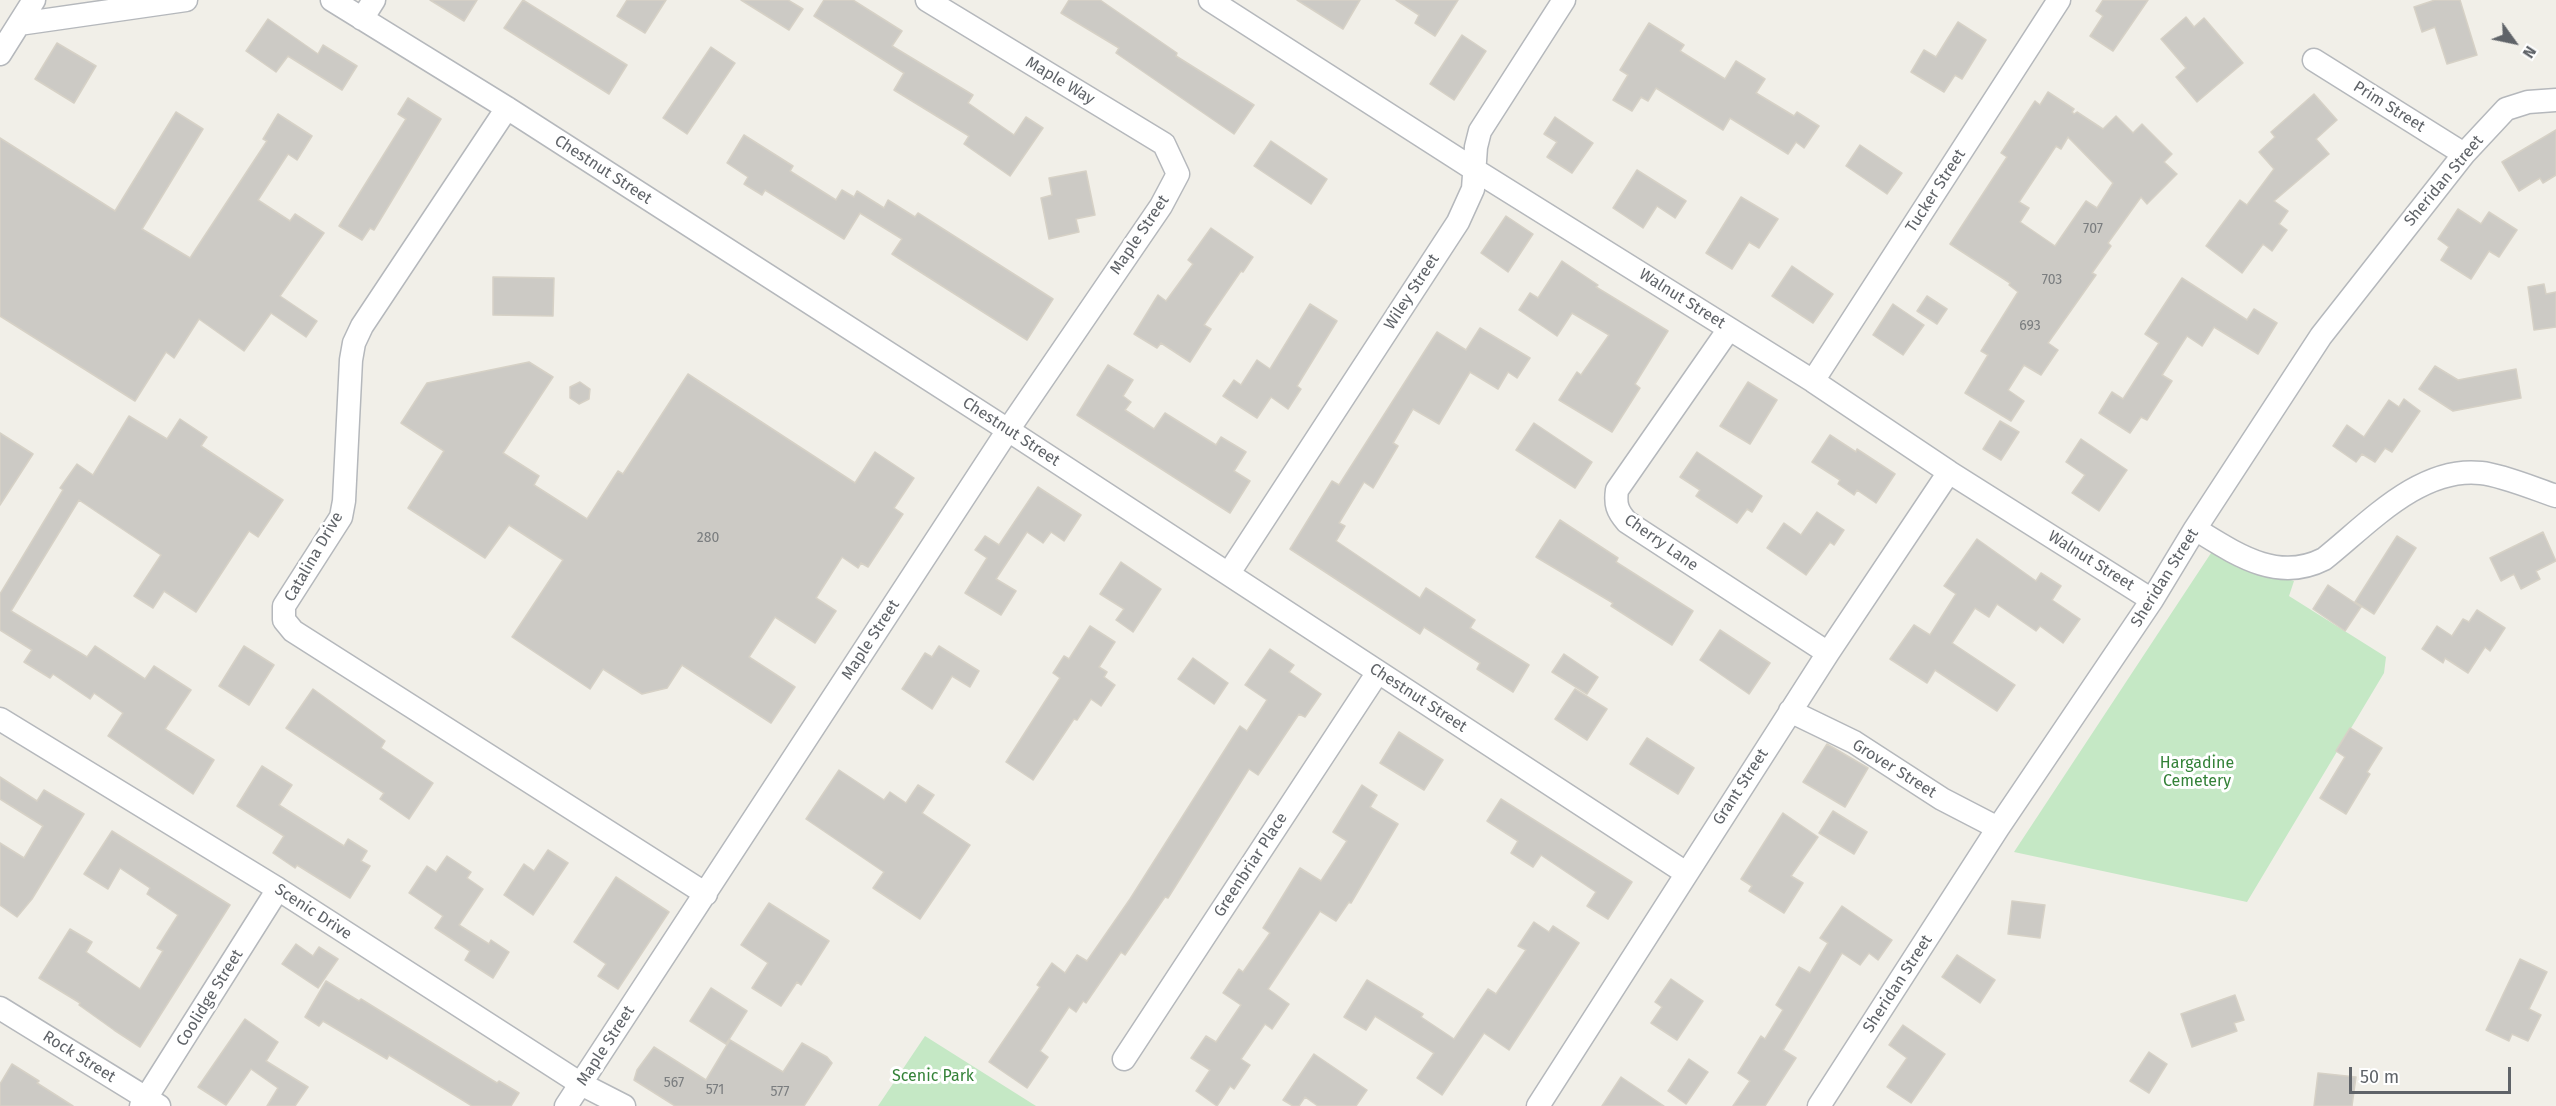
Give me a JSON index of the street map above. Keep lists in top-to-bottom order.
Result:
{
  "streets": {
    "street": [
      "Maple Way",
      "Prim Street",
      "Chestnut Street",
      "Sheridan Street",
      "Tucker Street",
      "Maple Street",
      "Wiley Street",
      "Walnut Street",
      "Cherry Lane",
      "Catalina Drive",
      "Grover Street",
      "Grant Street",
      "Greenbriar Place",
      "Scenic Drive",
      "Coolidge Street",
      "Rock Street"
    ]
  },
  "crossings": [
    ["Maple Way", "Maple Street"],
    ["Prim Street", "Sheridan Street"],
    ["Chestnut Street", "Maple Street"],
    ["Chestnut Street", "Wiley Street"],
    ["Chestnut Street", "Catalina Drive"],
    ["Chestnut Street", "Grant Street"],
    ["Chestnut Street", "Greenbriar Place"],
    ["Sheridan Street", "Walnut Street"],
    ["Sheridan Street", "Grover Street"],
    ["Tucker Street", "Walnut Street"],
    ["Maple Street", "Catalina Drive"],
    ["Maple Street", "Scenic Drive"],
    ["Wiley Street", "Walnut Street"],
    ["Walnut Street", "Cherry Lane"],
    ["Walnut Street", "Grant Street"],
    ["Cherry Lane", "Grant Street"],
    ["Grover Street", "Grant Street"],
    ["Scenic Drive", "Coolidge Street"],
    ["Coolidge Street", "Rock Street"]
  ],
  "parks": ["Hargadine Cemetery", "Scenic Park"],
  "house_numbers": [
    "707",
    "703",
    "693",
    "280",
    "567",
    "571",
    "577"
  ],
  "scale_bar": "50 m",
  "north": "bottom right"
}
